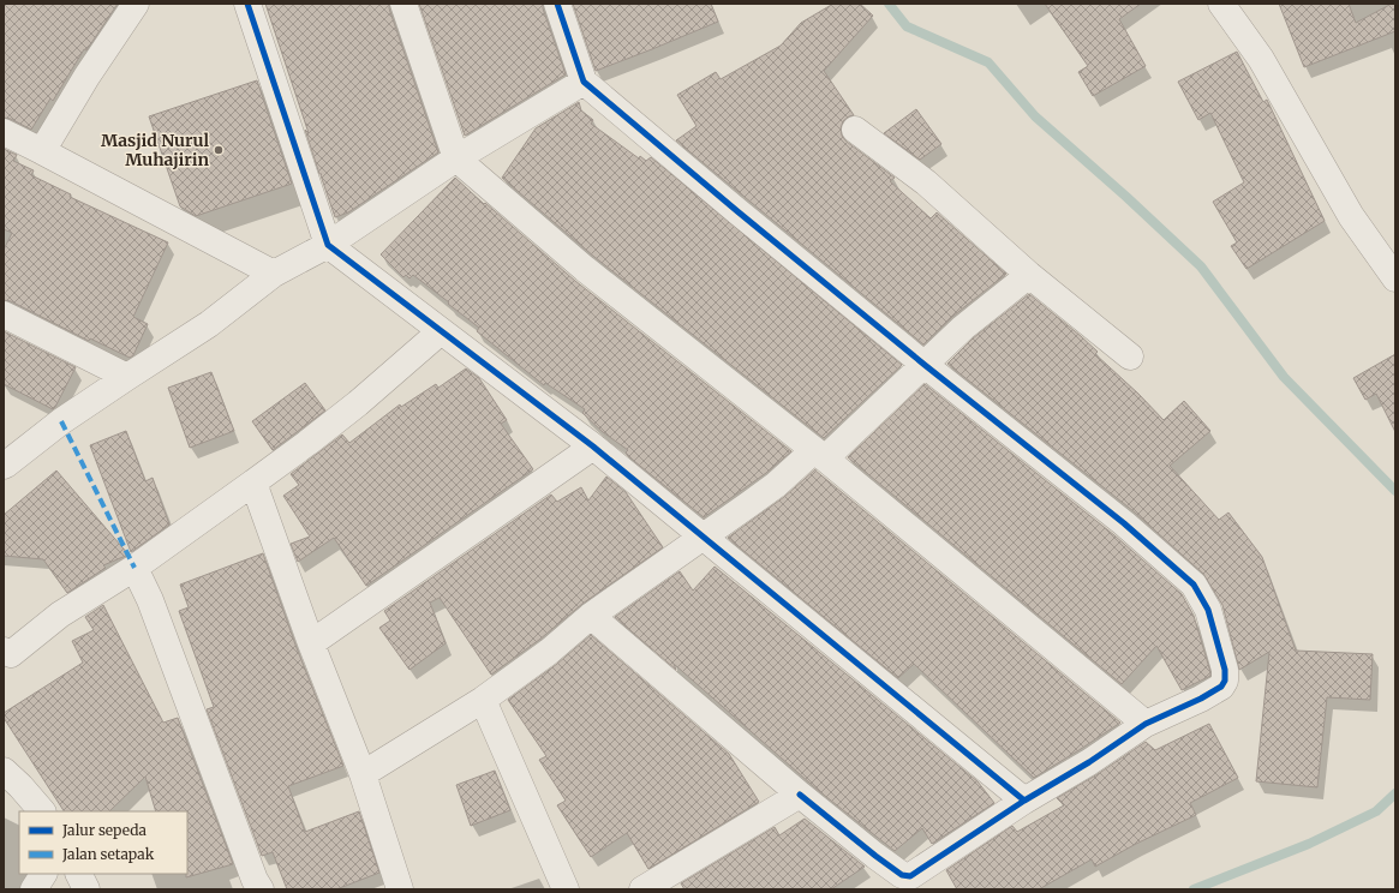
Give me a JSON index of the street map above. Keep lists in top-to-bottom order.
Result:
{
  "places": ["Masjid Nurul Muhajirin"],
  "legend": ["Jalur sepeda", "Jalan setapak"]
}
